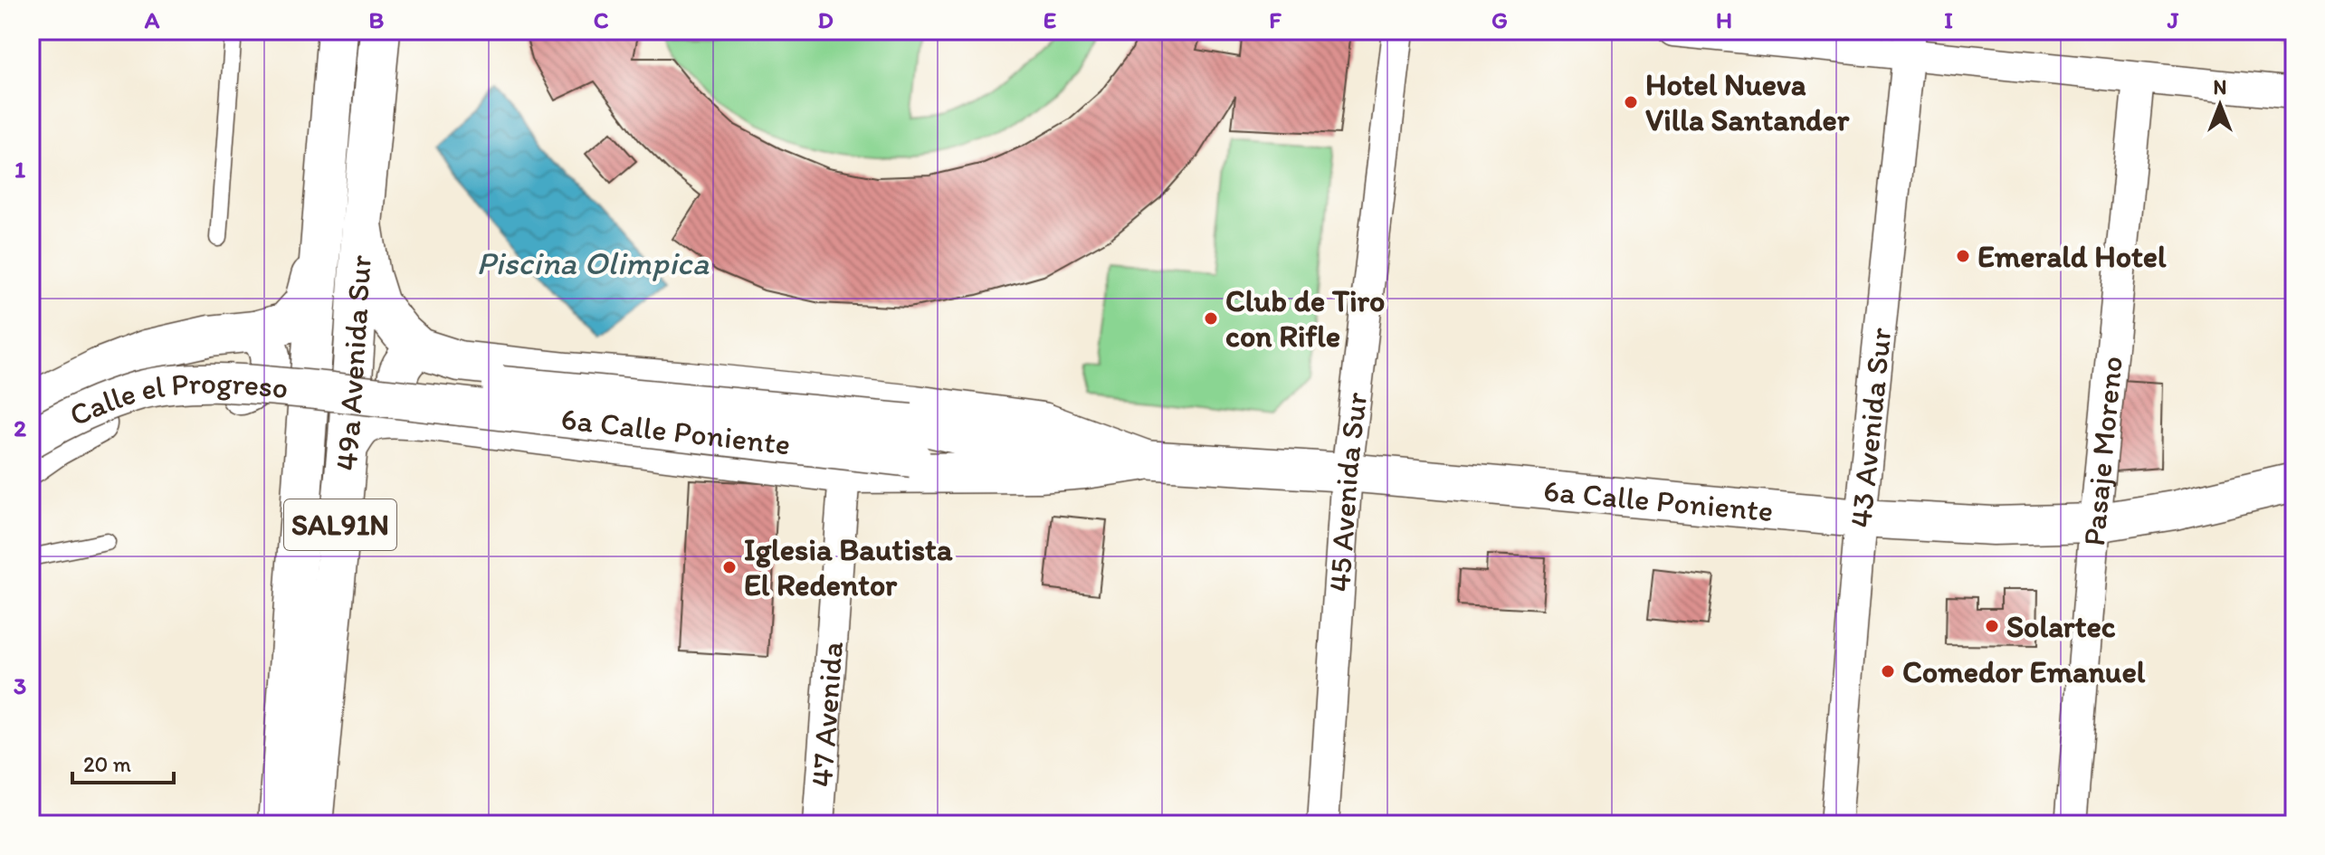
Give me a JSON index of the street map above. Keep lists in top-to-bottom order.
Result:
{
  "streets": {
    "main road": ["49a Avenida Sur", "SAL91N"],
    "street": [
      "Calle el Progreso",
      "43 Avenida Sur",
      "6a Calle Poniente",
      "Pasaje Moreno",
      "45 Avenida Sur",
      "47 Avenida"
    ]
  },
  "crossings": [
    ["Calle el Progreso", "6a Calle Poniente"],
    ["43 Avenida Sur", "6a Calle Poniente"],
    ["6a Calle Poniente", "Pasaje Moreno"],
    ["6a Calle Poniente", "45 Avenida Sur"]
  ],
  "water": ["Piscina Olimpica"],
  "places": [
    "Hotel Nueva Villa Santander",
    "Emerald Hotel",
    "Club de Tiro con Rifle",
    "Iglesia Bautista El Redentor",
    "Solartec",
    "Comedor Emanuel"
  ],
  "scale_bar": "20 m",
  "north": "top",
  "grid": {
    "columns": [
      "A",
      "B",
      "C",
      "D",
      "E",
      "F",
      "G",
      "H",
      "I",
      "J"
    ],
    "rows": ["1", "2", "3"]
  }
}
